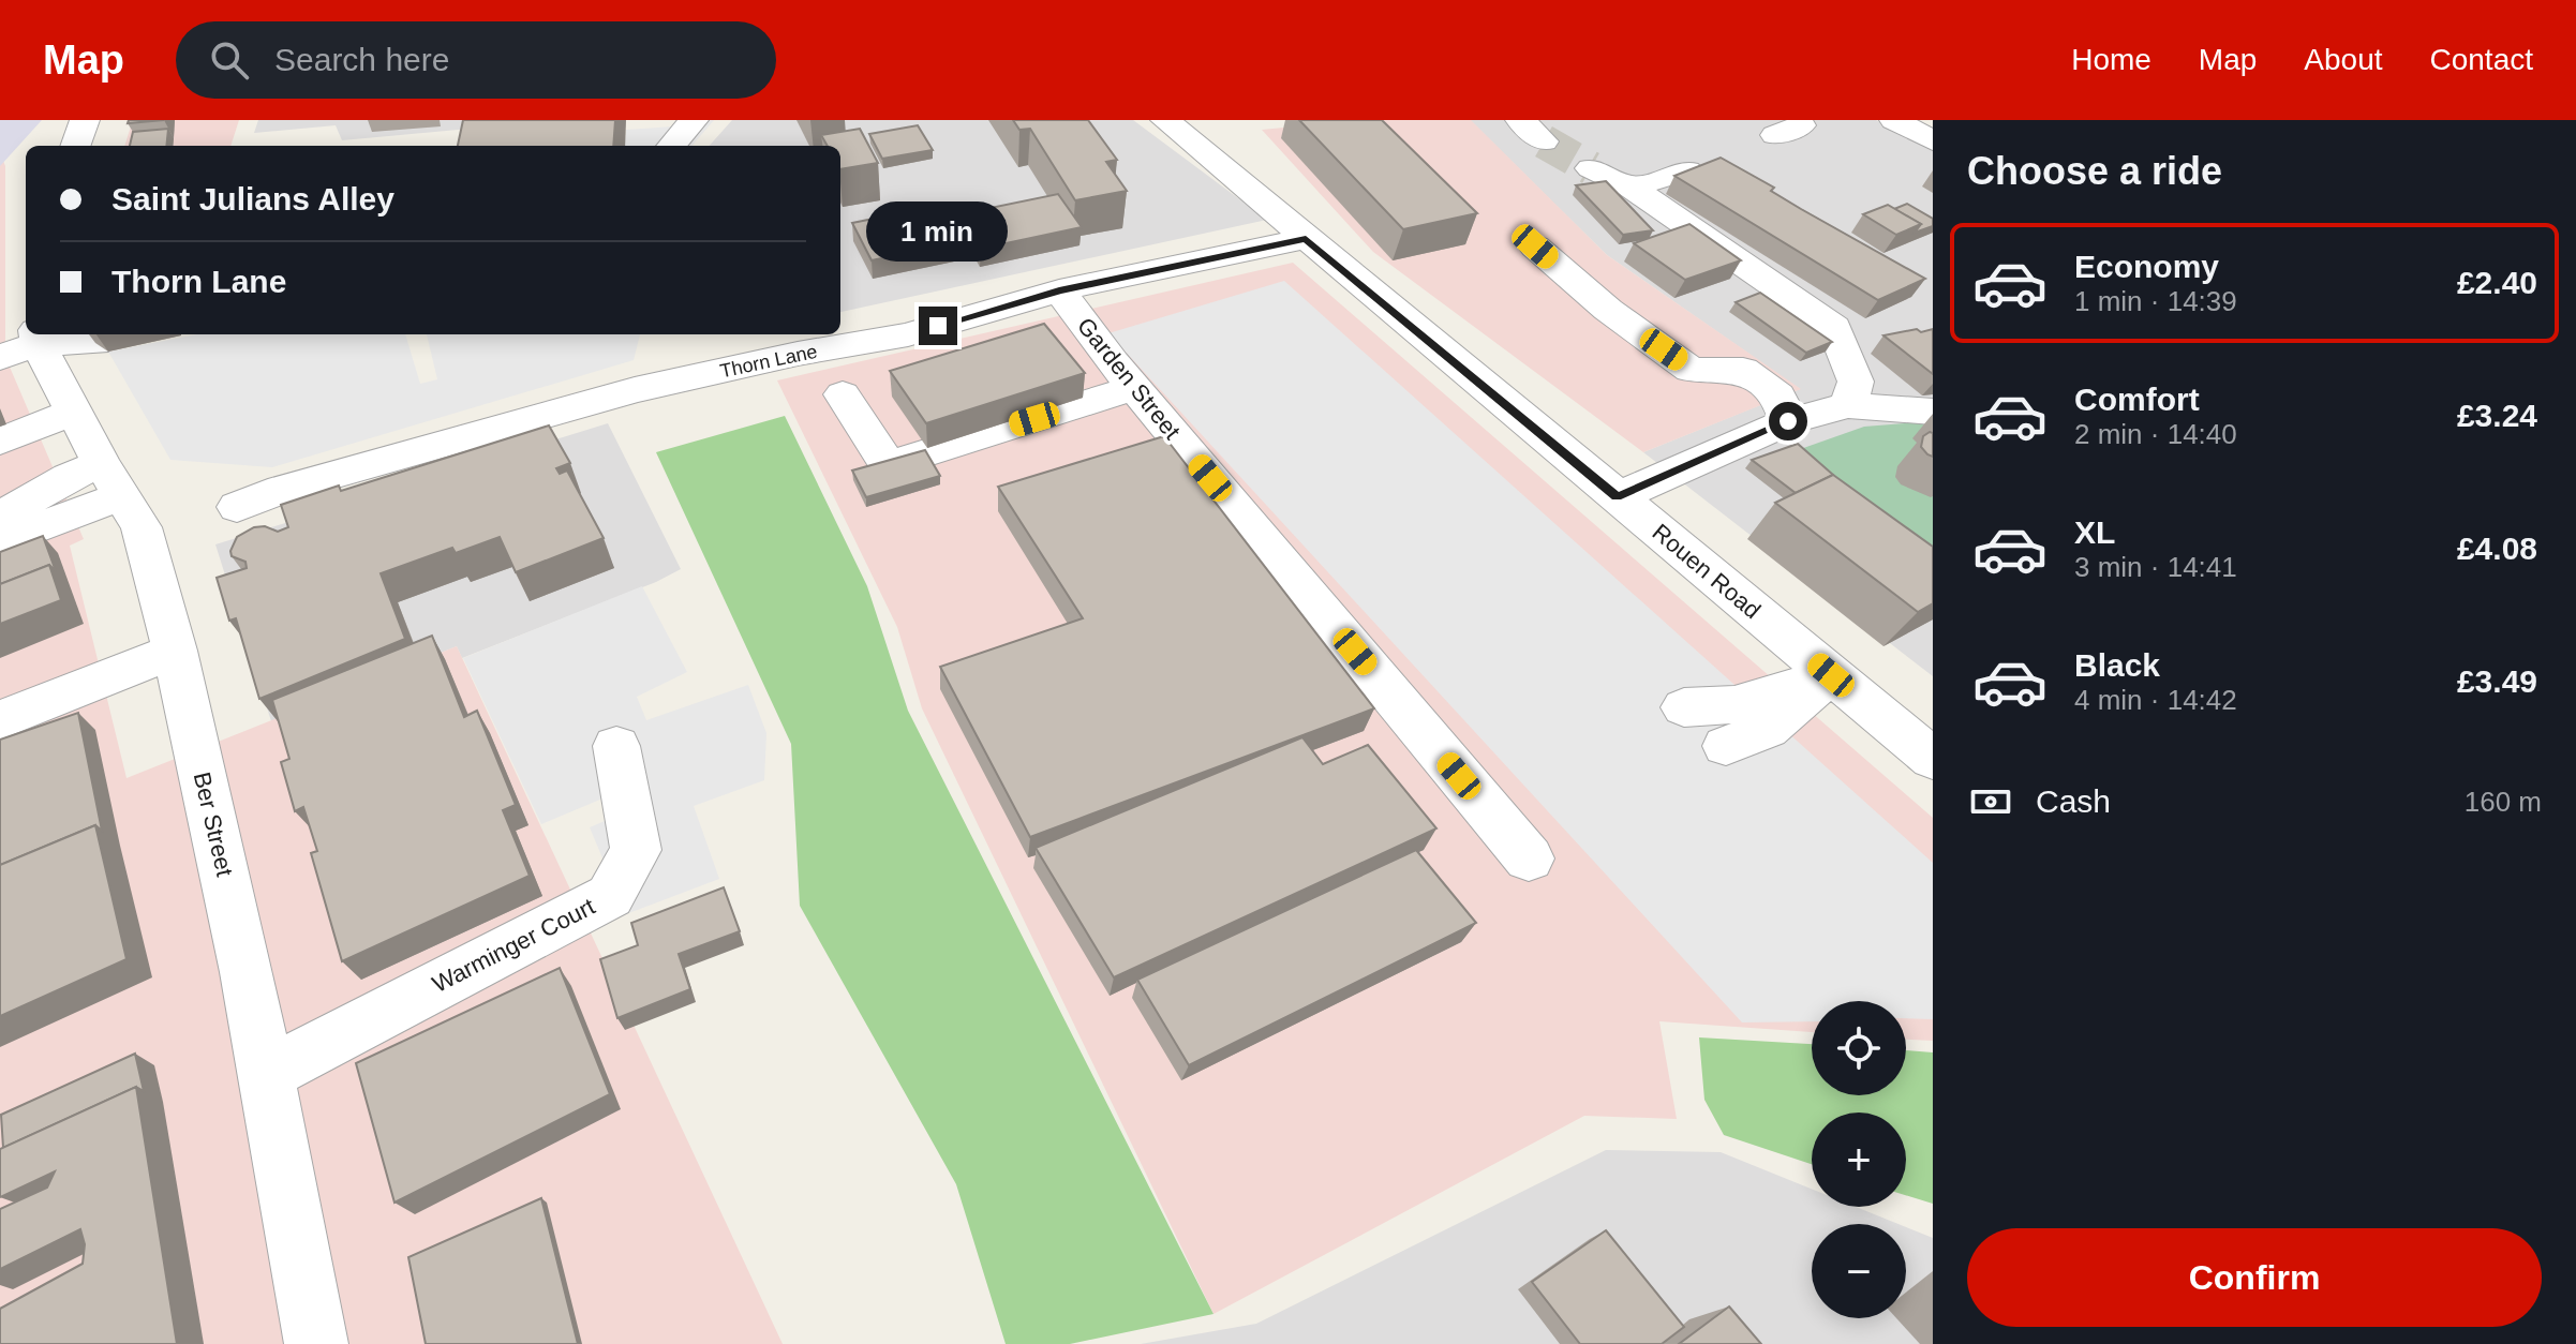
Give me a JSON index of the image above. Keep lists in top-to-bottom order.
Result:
{
  "streets": {
    "street": [
      "Thorn Lane",
      "Garden Street",
      "Rouen Road",
      "Ber Street",
      "Warminger Court"
    ]
  },
  "crossings": [
    ["Thorn Lane", "Garden Street"],
    ["Thorn Lane", "Rouen Road"],
    ["Ber Street", "Warminger Court"]
  ],
  "page": {
    "header": "Map",
    "search": "Search here",
    "nav": [
      "Home",
      "Map",
      "About",
      "Contact"
    ],
    "heading": "Choose a ride",
    "banner": ["Saint Julians Alley", "Thorn Lane"],
    "bubble": "1 min",
    "list": [
      {
        "name": "Economy",
        "note": "1 min · 14:39",
        "value": "£2.40"
      },
      {
        "name": "Comfort",
        "note": "2 min · 14:40",
        "value": "£3.24"
      },
      {
        "name": "XL",
        "note": "3 min · 14:41",
        "value": "£4.08"
      },
      {
        "name": "Black",
        "note": "4 min · 14:42",
        "value": "£3.49"
      }
    ],
    "pay": ["Cash", "160 m"],
    "map_buttons": ["+", "−"],
    "buttons": "Confirm"
  }
}
